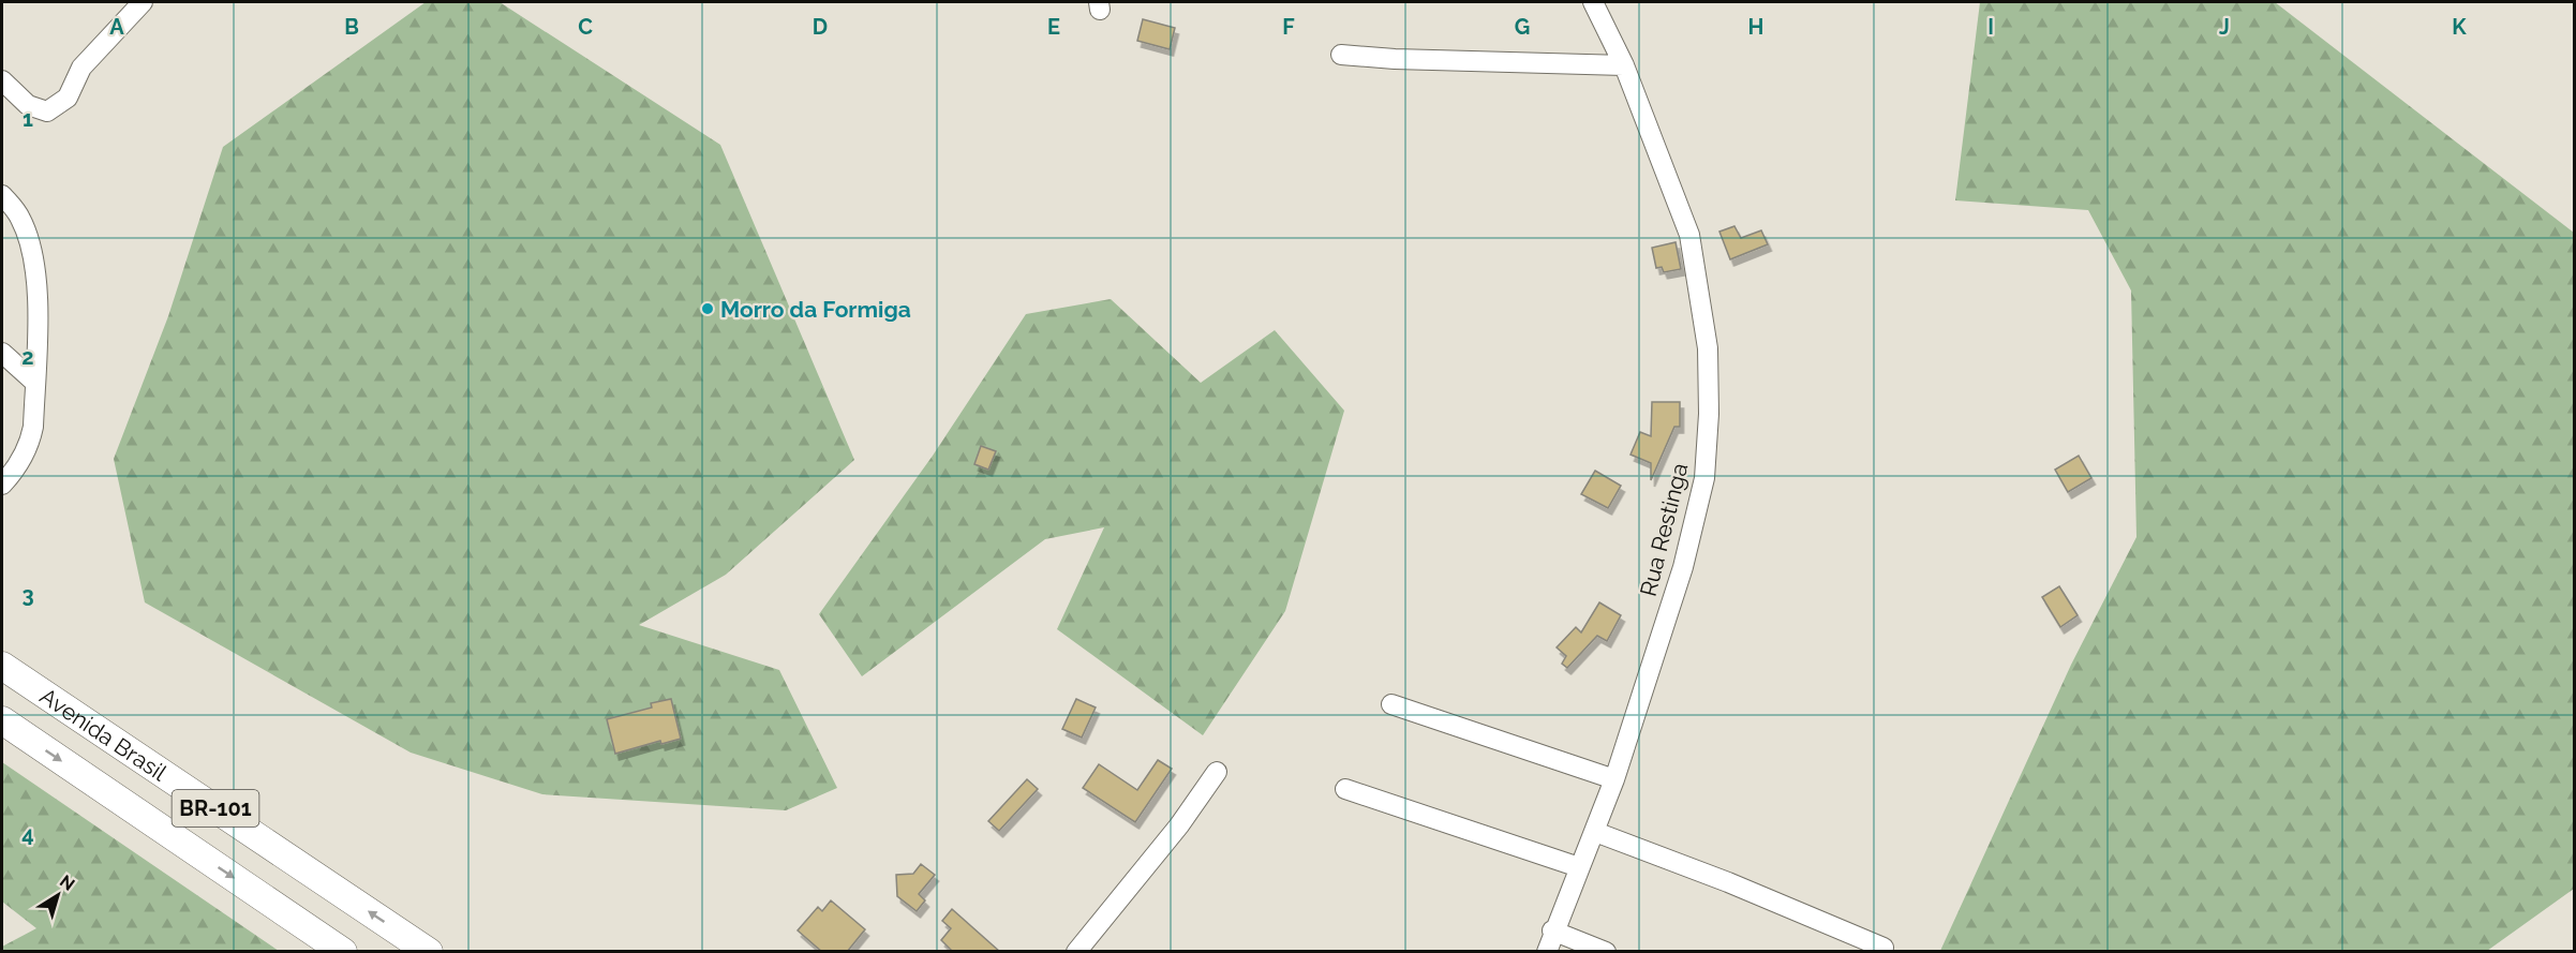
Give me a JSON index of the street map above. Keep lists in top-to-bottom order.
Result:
{
  "streets": {
    "highway": ["Avenida Brasil", "BR-101"],
    "street": ["Rua Restinga"]
  },
  "places": ["Morro da Formiga"],
  "north": "top right",
  "grid": {
    "columns": [
      "A",
      "B",
      "C",
      "D",
      "E",
      "F",
      "G",
      "H",
      "I",
      "J",
      "K"
    ],
    "rows": [
      "1",
      "2",
      "3",
      "4"
    ]
  }
}
